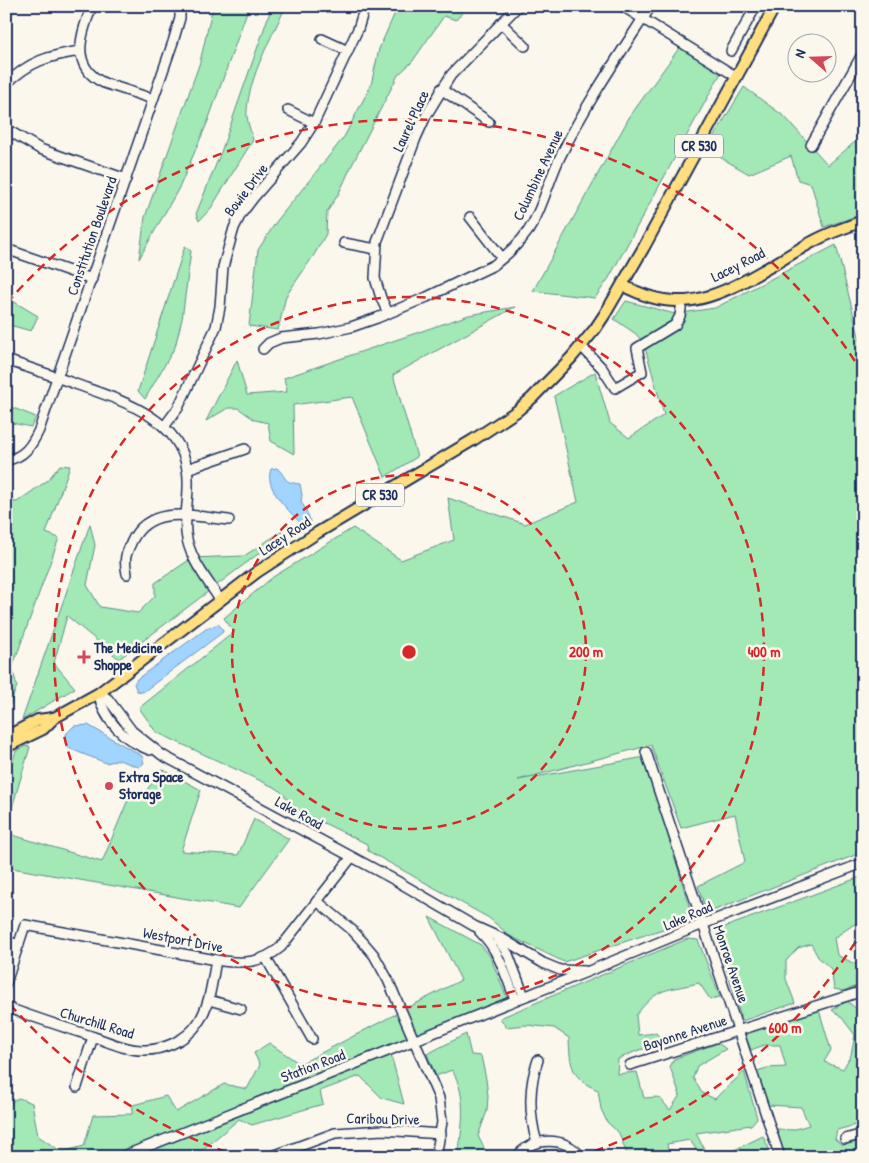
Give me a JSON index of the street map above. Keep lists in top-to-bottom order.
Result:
{
  "streets": {
    "main road": ["CR 530", "Lacey Road"],
    "street": [
      "Laurel Place",
      "Columbine Avenue",
      "Bowie Drive",
      "Constitution Boulevard",
      "Lake Road",
      "Westport Drive",
      "Monroe Avenue",
      "Churchill Road",
      "Bayonne Avenue",
      "Station Road",
      "Caribou Drive"
    ]
  },
  "crossings": [
    ["Laurel Place", "Columbine Avenue"],
    ["CR 530", "Lacey Road"],
    ["Lacey Road", "Lake Road"],
    ["Lake Road", "Westport Drive"],
    ["Lake Road", "Monroe Avenue"],
    ["Lake Road", "Station Road"],
    ["Westport Drive", "Churchill Road"],
    ["Monroe Avenue", "Bayonne Avenue"]
  ],
  "places": {
    "health": ["The Medicine Shoppe"],
    "other": ["Extra Space Storage"]
  },
  "north": "left",
  "rings": ["200 m", "400 m", "600 m"]
}
